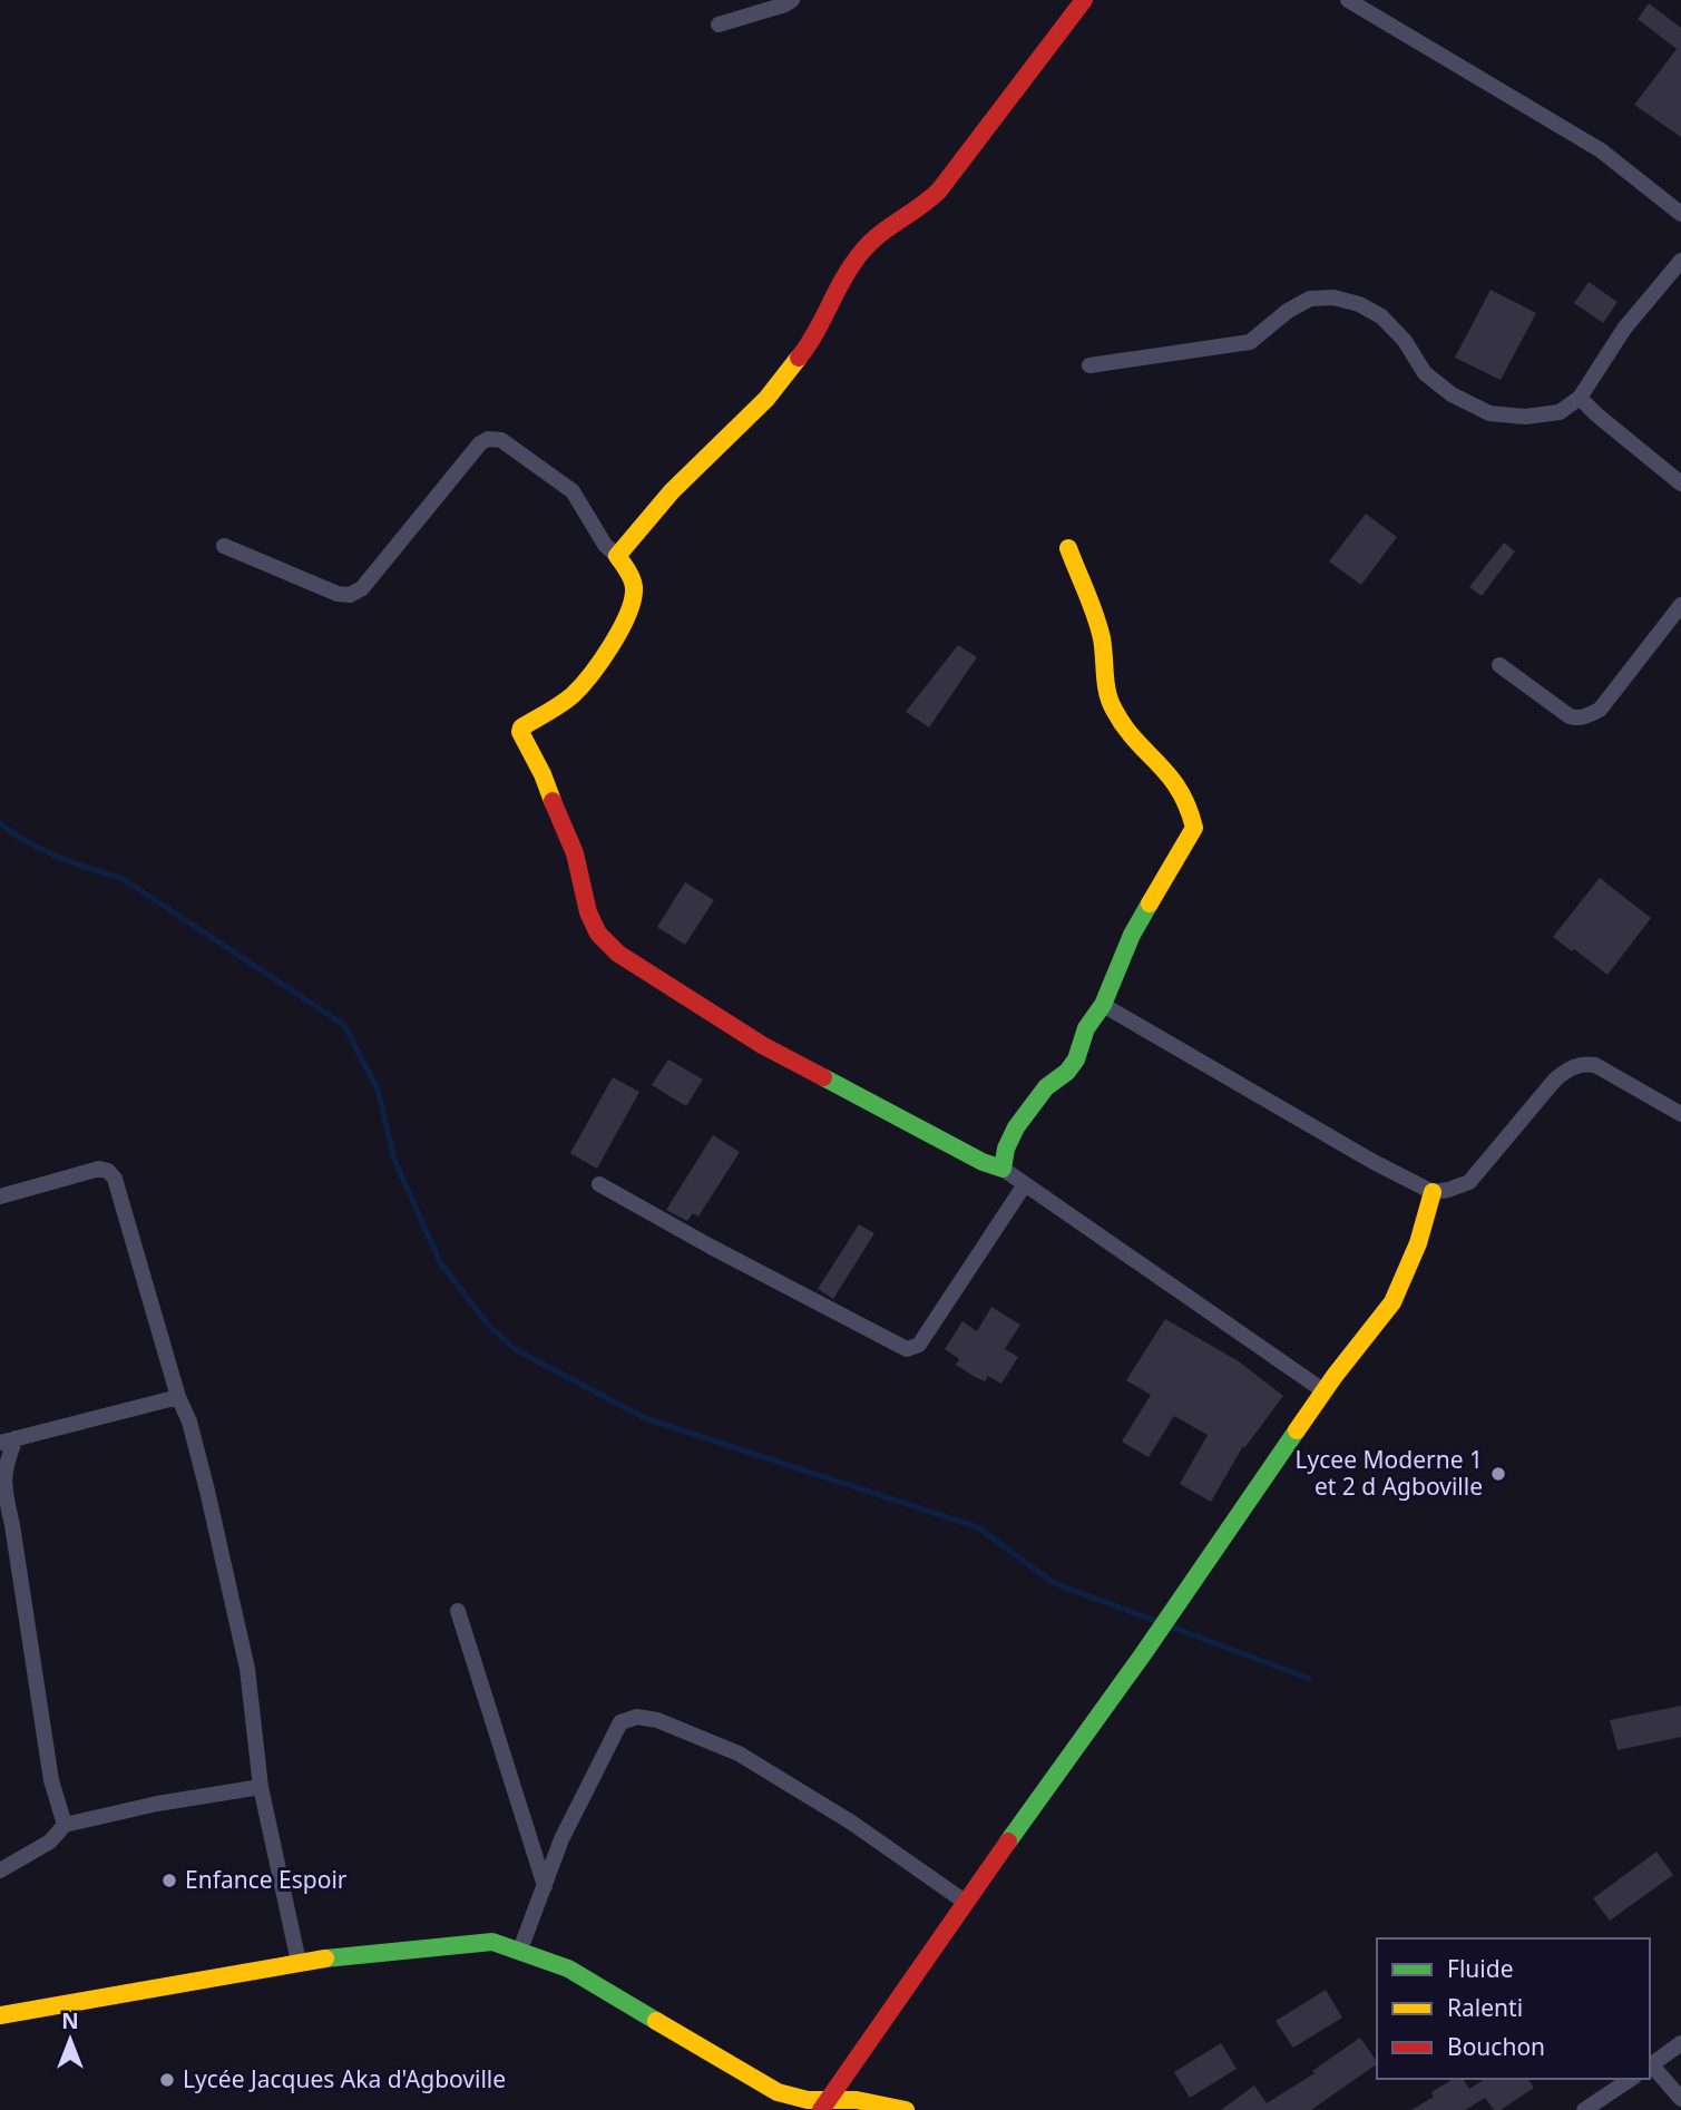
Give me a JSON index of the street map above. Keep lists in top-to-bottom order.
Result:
{
  "places": ["Lycee Moderne 1 et 2 d Agboville", "Enfance Espoir", "Lycée Jacques Aka d'Agboville"],
  "legend": ["Fluide", "Ralenti", "Bouchon"],
  "north": "top"
}
